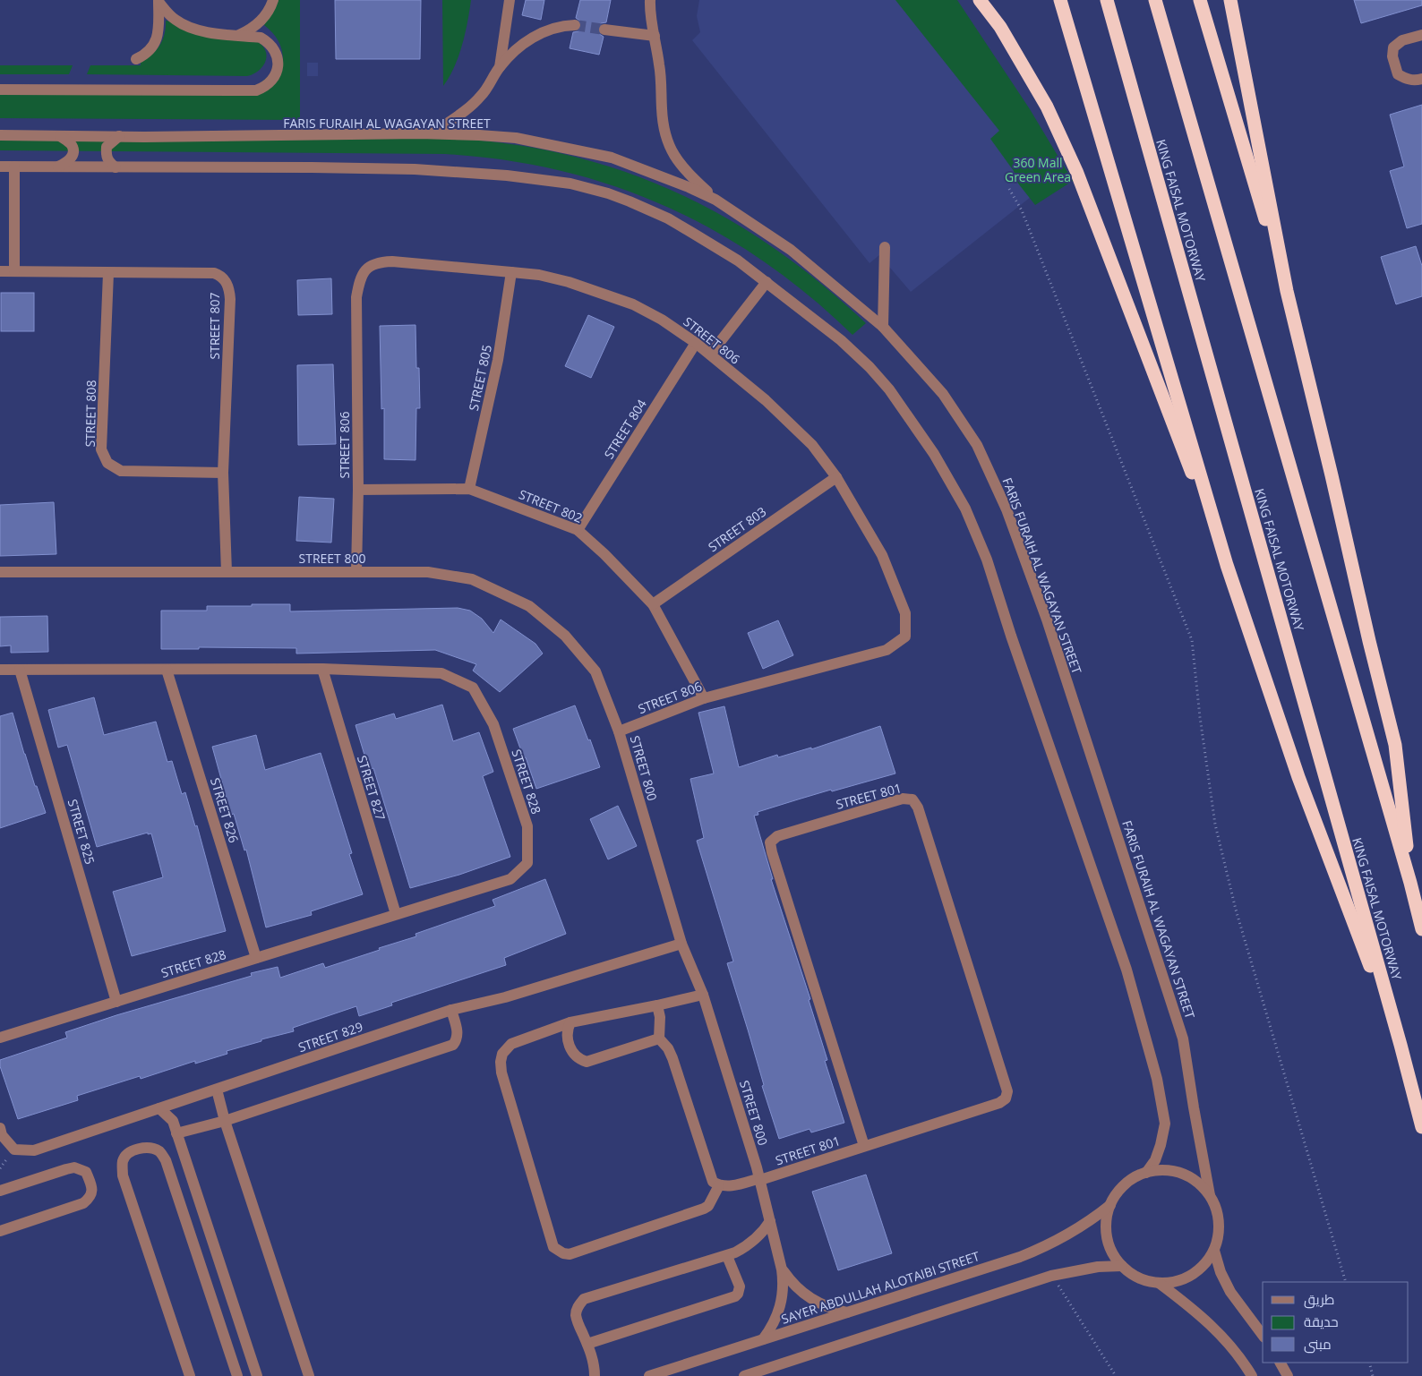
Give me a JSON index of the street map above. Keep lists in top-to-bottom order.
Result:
{
  "streets": {
    "highway": ["KING FAISAL MOTORWAY"],
    "street": [
      "FARIS FURAIH AL WAGAYAN STREET",
      "STREET 807",
      "STREET 806",
      "STREET 805",
      "STREET 808",
      "STREET 804",
      "STREET 802",
      "STREET 803",
      "STREET 800",
      "STREET 828",
      "STREET 827",
      "STREET 801",
      "STREET 826",
      "STREET 825",
      "STREET 829",
      "SAYER ABDULLAH ALOTAIBI STREET"
    ]
  },
  "crossings": [
    ["FARIS FURAIH AL WAGAYAN STREET", "SAYER ABDULLAH ALOTAIBI STREET"],
    ["STREET 807", "STREET 808"],
    ["STREET 807", "STREET 800"],
    ["STREET 806", "STREET 805"],
    ["STREET 806", "STREET 804"],
    ["STREET 806", "STREET 802"],
    ["STREET 806", "STREET 803"],
    ["STREET 806", "STREET 800"],
    ["STREET 805", "STREET 802"],
    ["STREET 804", "STREET 802"],
    ["STREET 802", "STREET 803"],
    ["STREET 800", "STREET 801"],
    ["STREET 800", "STREET 829"],
    ["STREET 800", "SAYER ABDULLAH ALOTAIBI STREET"],
    ["STREET 828", "STREET 827"],
    ["STREET 828", "STREET 826"],
    ["STREET 828", "STREET 825"]
  ],
  "parks": ["360 Mall Green Area"],
  "legend": ["طريق", "حديقة", "مبنى"]
}
